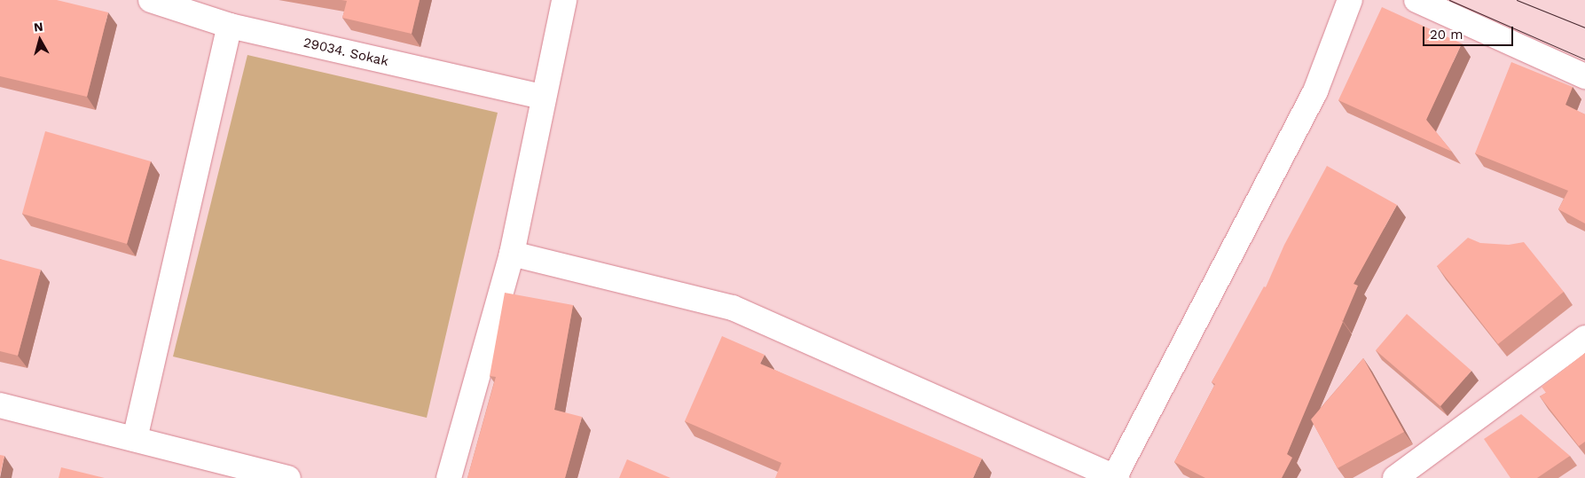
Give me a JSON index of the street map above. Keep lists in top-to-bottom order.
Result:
{
  "streets": {
    "street": ["29034. Sokak"]
  },
  "scale_bar": "20 m",
  "north": "top"
}
